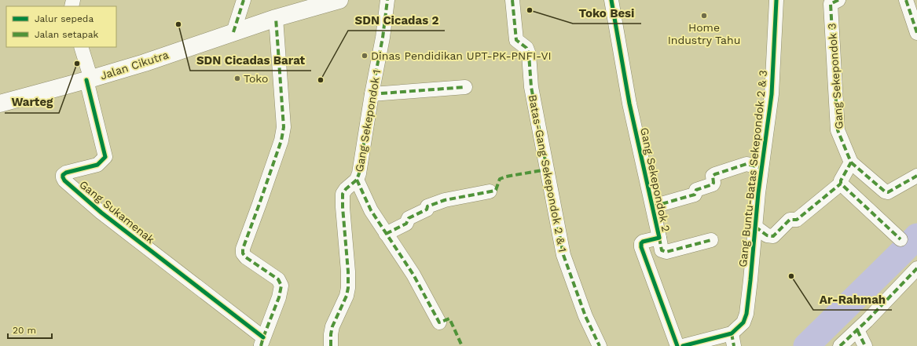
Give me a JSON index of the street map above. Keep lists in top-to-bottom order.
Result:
{
  "streets": {
    "main road": ["Jalan Cikutra"],
    "street": [
      "Gang Sekepondok 3",
      "Gang Sekepondok 1",
      "Gang Buntu-Batas Sekepondok 2 & 3",
      "Batas-Gang Sekepondok 2 & 1",
      "Gang Sekepondok 2",
      "Gang Sukamenak"
    ]
  },
  "crossings": [
    ["Jalan Cikutra", "Gang Sukamenak"]
  ],
  "places": [
    "Toko Besi",
    "Home Industry Tahu",
    "SDN Cicadas Barat",
    "Dinas Pendidikan UPT-PK-PNFI-VI",
    "Warteg",
    "Toko",
    "SDN Cicadas 2",
    "Ar-Rahmah"
  ],
  "legend": ["Jalur sepeda", "Jalan setapak"],
  "scale_bar": "20 m"
}
